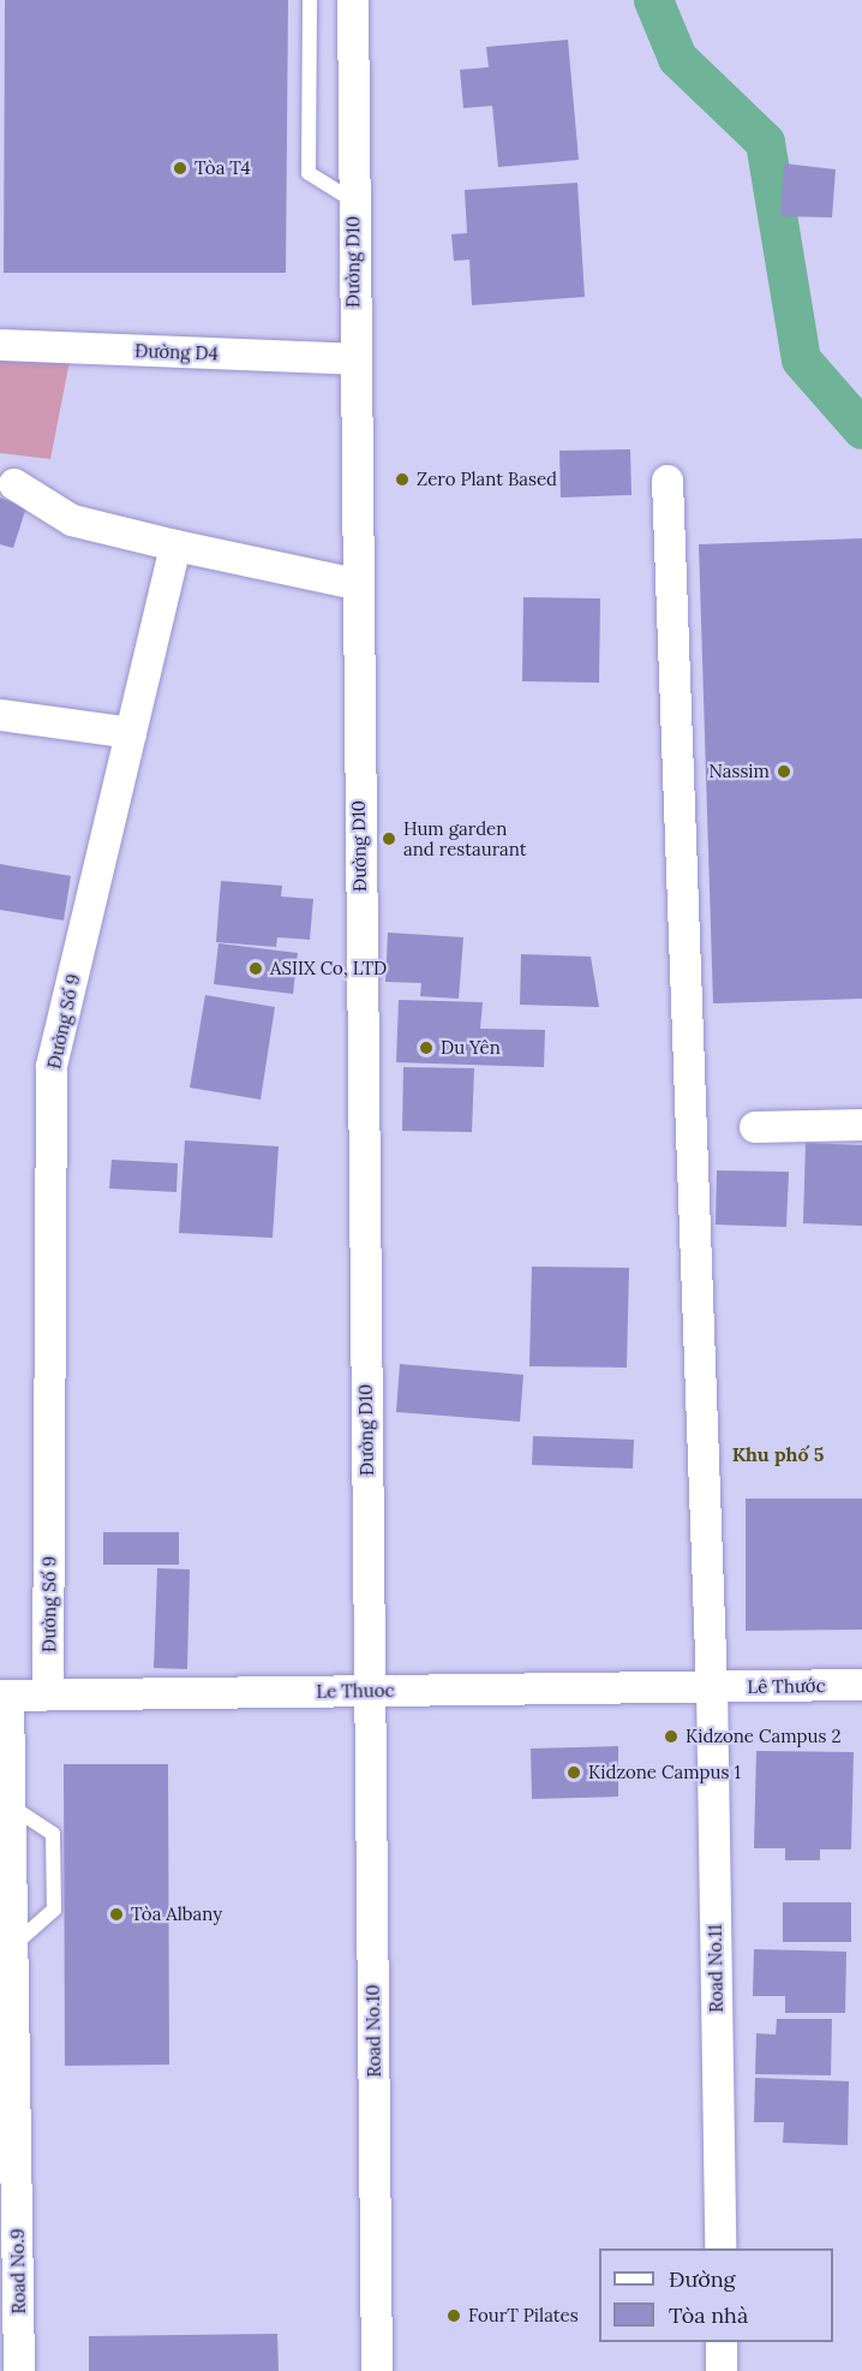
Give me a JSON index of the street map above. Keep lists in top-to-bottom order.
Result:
{
  "streets": {
    "street": [
      "Đường D10",
      "Đường D4",
      "Đường Số 9",
      "Lê Thước",
      "Le Thuoc",
      "Road No.11",
      "Road No.10",
      "Road No.9"
    ]
  },
  "crossings": [
    ["Đường D10", "Đường D4"],
    ["Đường D10", "Le Thuoc"],
    ["Đường D10", "Road No.10"],
    ["Đường Số 9", "Le Thuoc"],
    ["Lê Thước", "Le Thuoc"],
    ["Lê Thước", "Road No.11"],
    ["Le Thuoc", "Road No.11"],
    ["Le Thuoc", "Road No.10"],
    ["Le Thuoc", "Road No.9"]
  ],
  "districts": ["Khu phố 5"],
  "places": [
    "Tòa T4",
    "Zero Plant Based",
    "Nassim",
    "Hum garden and restaurant",
    "ASIIX Co, LTD",
    "Du Yên",
    "Kidzone Campus 2",
    "Kidzone Campus 1",
    "Tòa Albany",
    "FourT Pilates"
  ],
  "legend": ["Đường", "Tòa nhà"]
}
